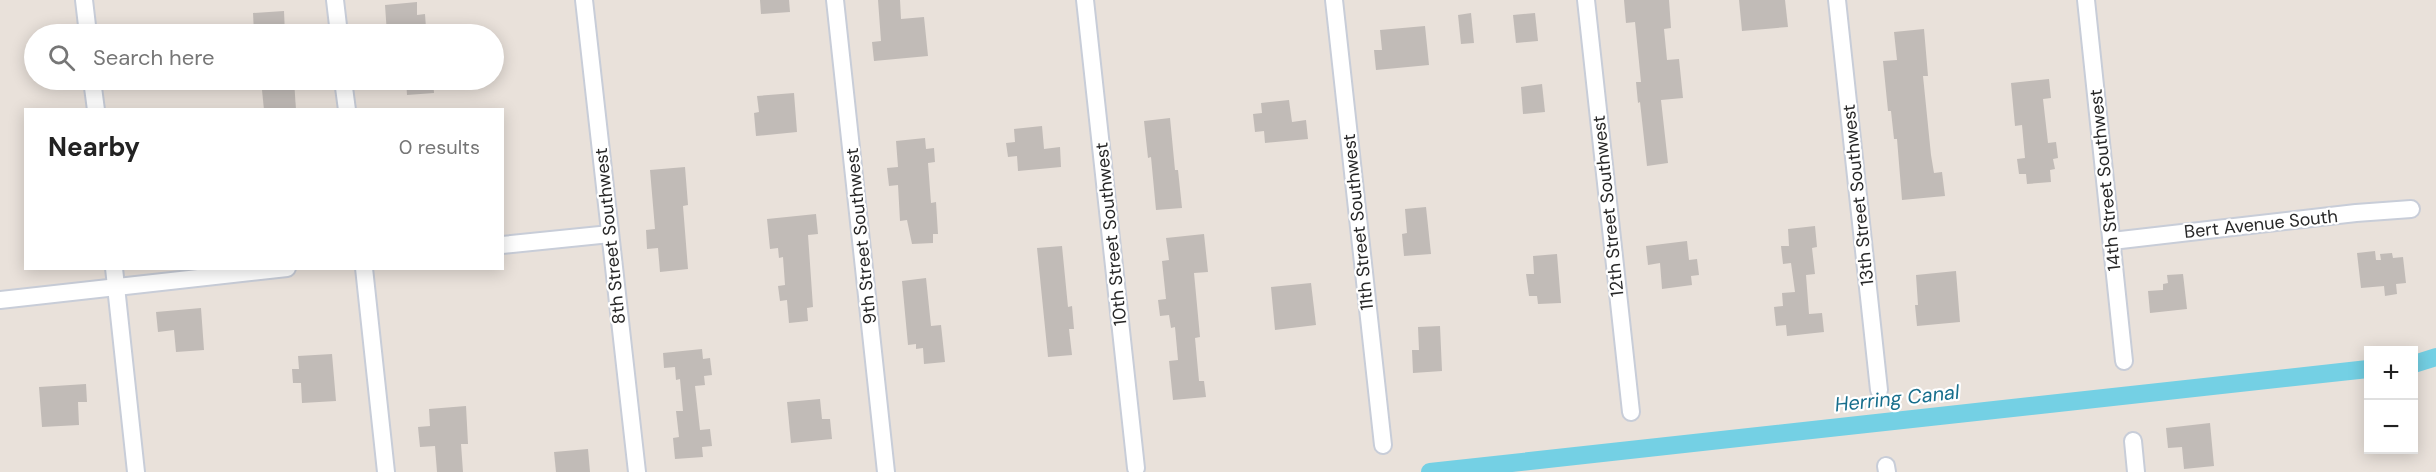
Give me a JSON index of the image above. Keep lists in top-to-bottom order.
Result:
{
  "streets": {
    "street": [
      "14th Street Southwest",
      "13th Street Southwest",
      "12th Street Southwest",
      "11th Street Southwest",
      "Bert Avenue South",
      "10th Street Southwest",
      "8th Street Southwest",
      "9th Street Southwest"
    ]
  },
  "crossings": [
    ["14th Street Southwest", "Bert Avenue South"]
  ],
  "water": ["Herring Canal"],
  "page": {
    "search": "Search here",
    "heading": ["Nearby", "0 results"],
    "map_buttons": ["+", "−"]
  }
}
